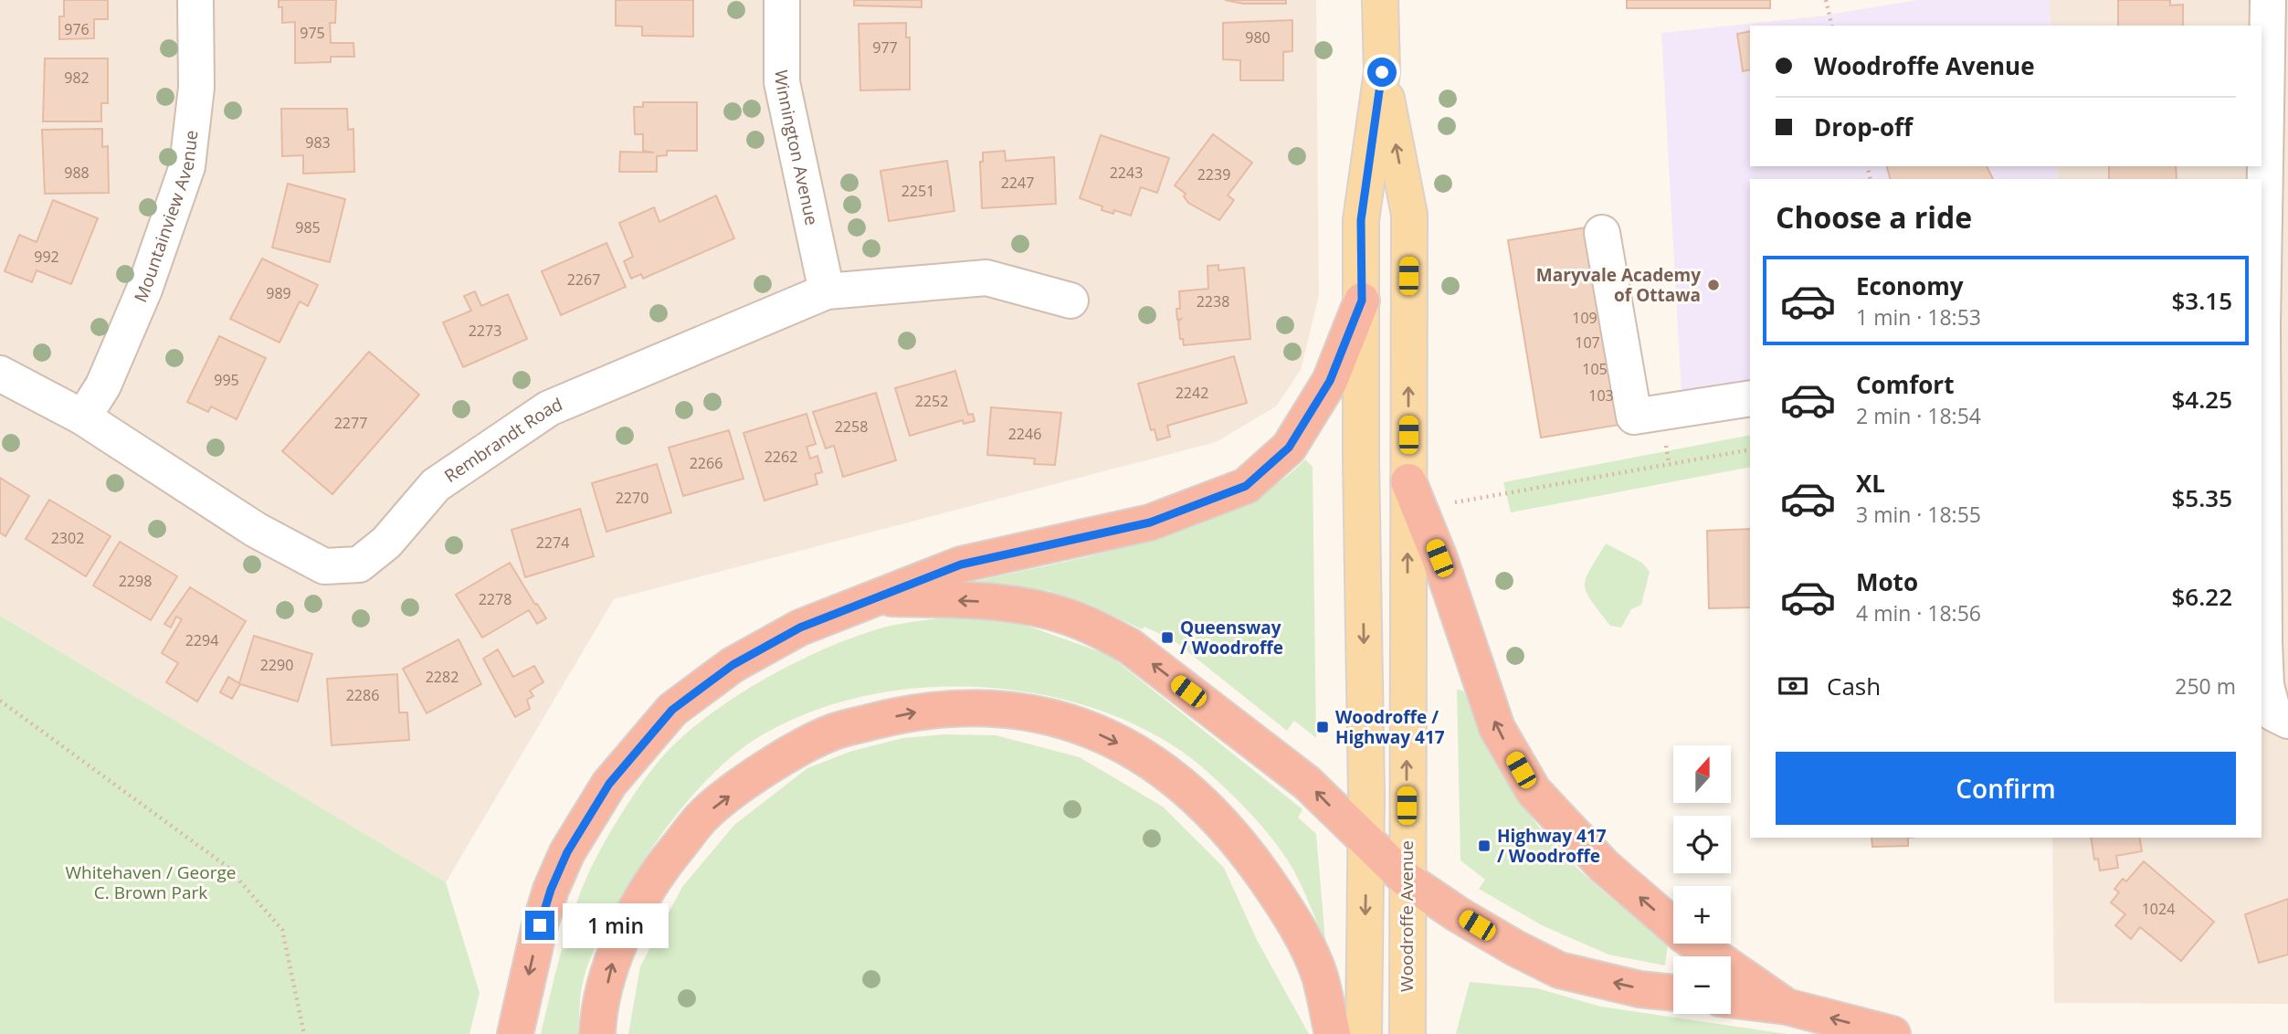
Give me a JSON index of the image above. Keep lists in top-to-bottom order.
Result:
{
  "streets": {
    "main road": ["Woodroffe Avenue"],
    "street": ["Winnington Avenue", "Mountainview Avenue", "Rembrandt Road"]
  },
  "crossings": [
    ["Winnington Avenue", "Rembrandt Road"],
    ["Mountainview Avenue", "Rembrandt Road"]
  ],
  "parks": ["Whitehaven / George C. Brown Park"],
  "places": {
    "other": ["Maryvale Academy of Ottawa"],
    "transit": ["Queensway / Woodroffe", "Woodroffe / Highway 417", "Highway 417 / Woodroffe"]
  },
  "house_numbers": [
    "976",
    "975",
    "980",
    "977",
    "982",
    "983",
    "988",
    "2243",
    "2239",
    "2247",
    "2251",
    "985",
    "992",
    "2267",
    "989",
    "2238",
    "109",
    "2273",
    "107",
    "105",
    "995",
    "2242",
    "103",
    "2252",
    "2277",
    "2258",
    "2246",
    "2262",
    "2266",
    "2270",
    "2302",
    "2274",
    "2298",
    "2278",
    "2294",
    "2290",
    "2282",
    "2286",
    "1024"
  ],
  "north": "top",
  "page": {
    "banner": ["Woodroffe Avenue", "Drop-off"],
    "heading": "Choose a ride",
    "list": [
      {
        "name": "Economy",
        "note": "1 min · 18:53",
        "value": "$3.15"
      },
      {
        "name": "Comfort",
        "note": "2 min · 18:54",
        "value": "$4.25"
      },
      {
        "name": "XL",
        "note": "3 min · 18:55",
        "value": "$5.35"
      },
      {
        "name": "Moto",
        "note": "4 min · 18:56",
        "value": "$6.22"
      }
    ],
    "pay": ["Cash", "250 m"],
    "buttons": "Confirm",
    "map_buttons": ["+", "−"],
    "bubble": "1 min"
  }
}
